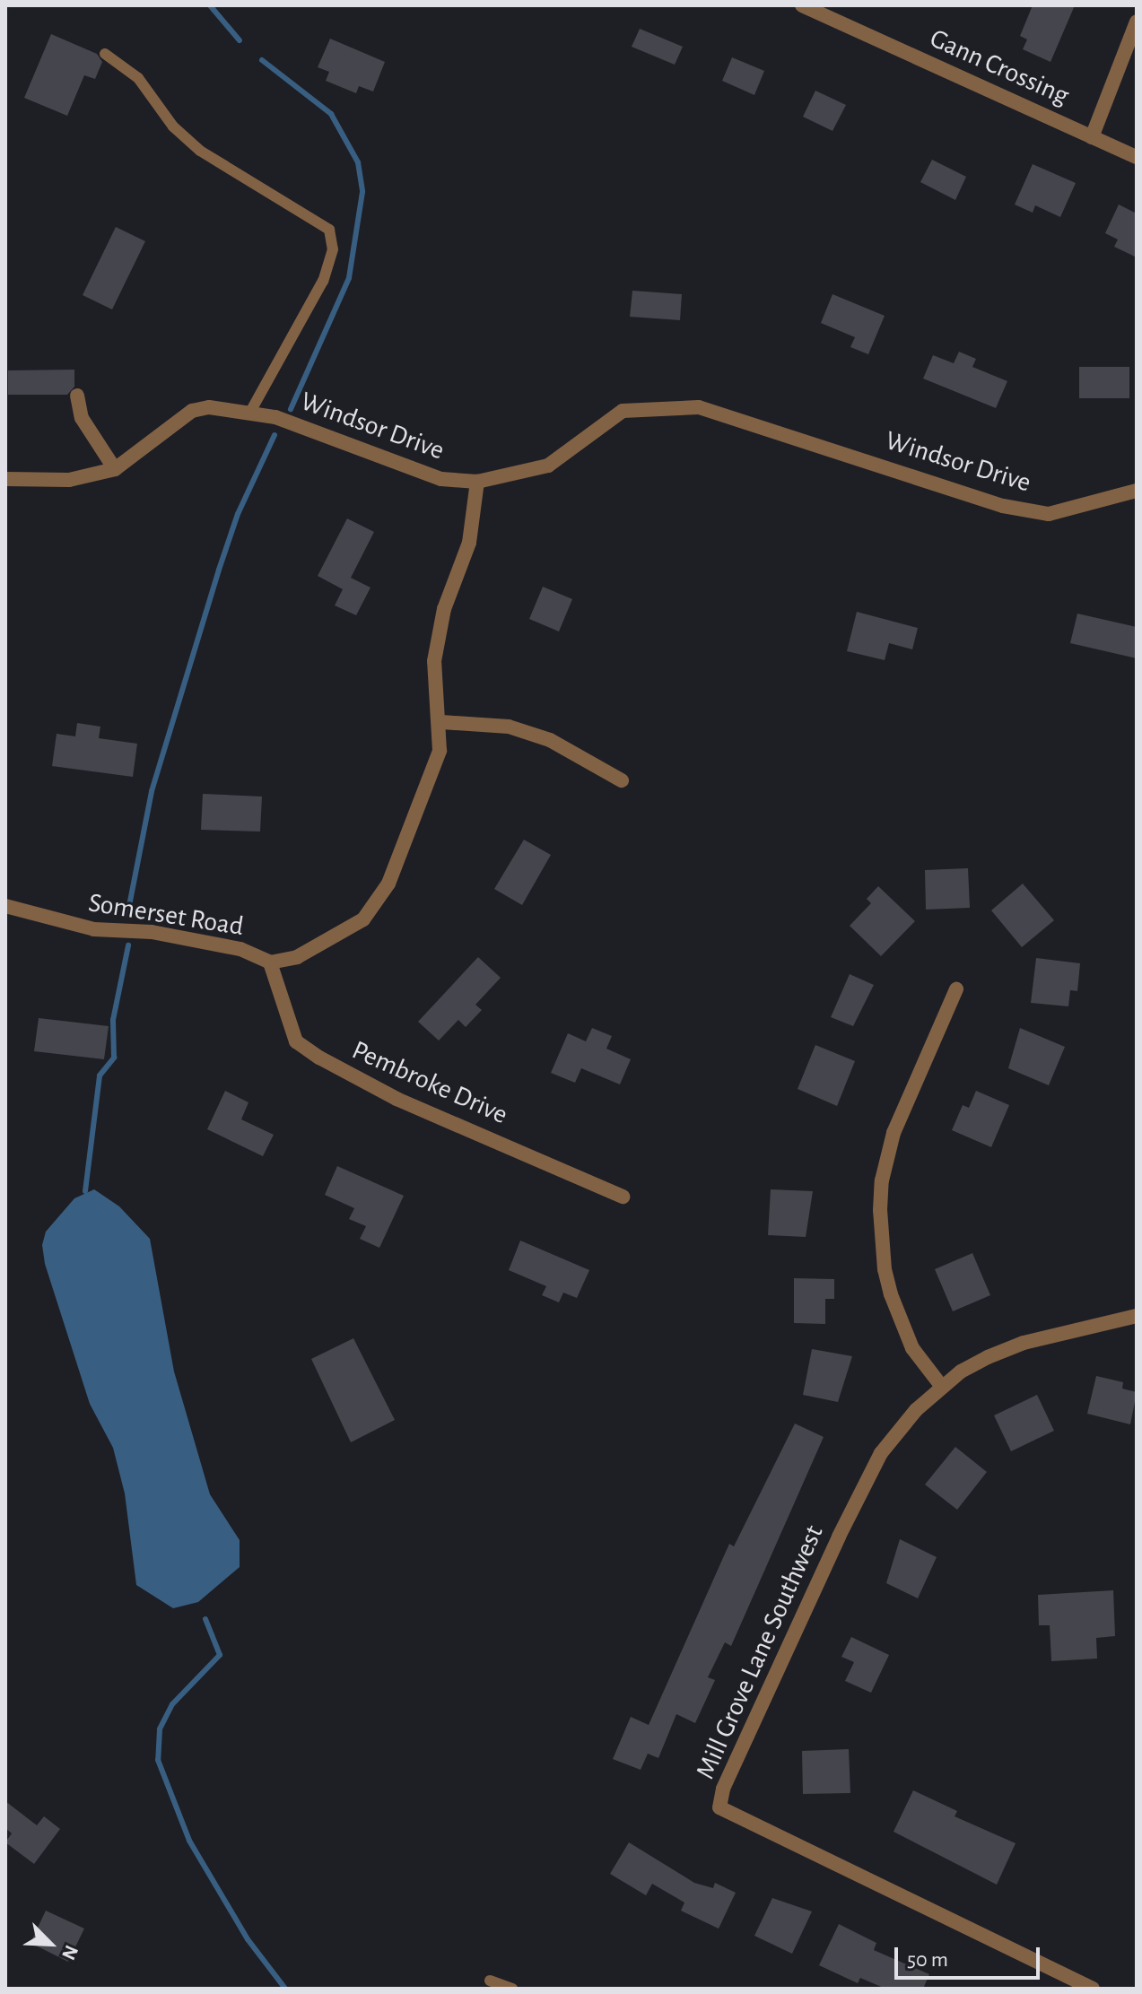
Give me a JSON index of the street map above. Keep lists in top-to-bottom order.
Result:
{
  "streets": {
    "street": [
      "Gann Crossing",
      "Windsor Drive",
      "Somerset Road",
      "Pembroke Drive",
      "Mill Grove Lane Southwest"
    ]
  },
  "crossings": [
    ["Windsor Drive", "Somerset Road"],
    ["Somerset Road", "Pembroke Drive"]
  ],
  "scale_bar": "50 m",
  "north": "bottom right"
}
